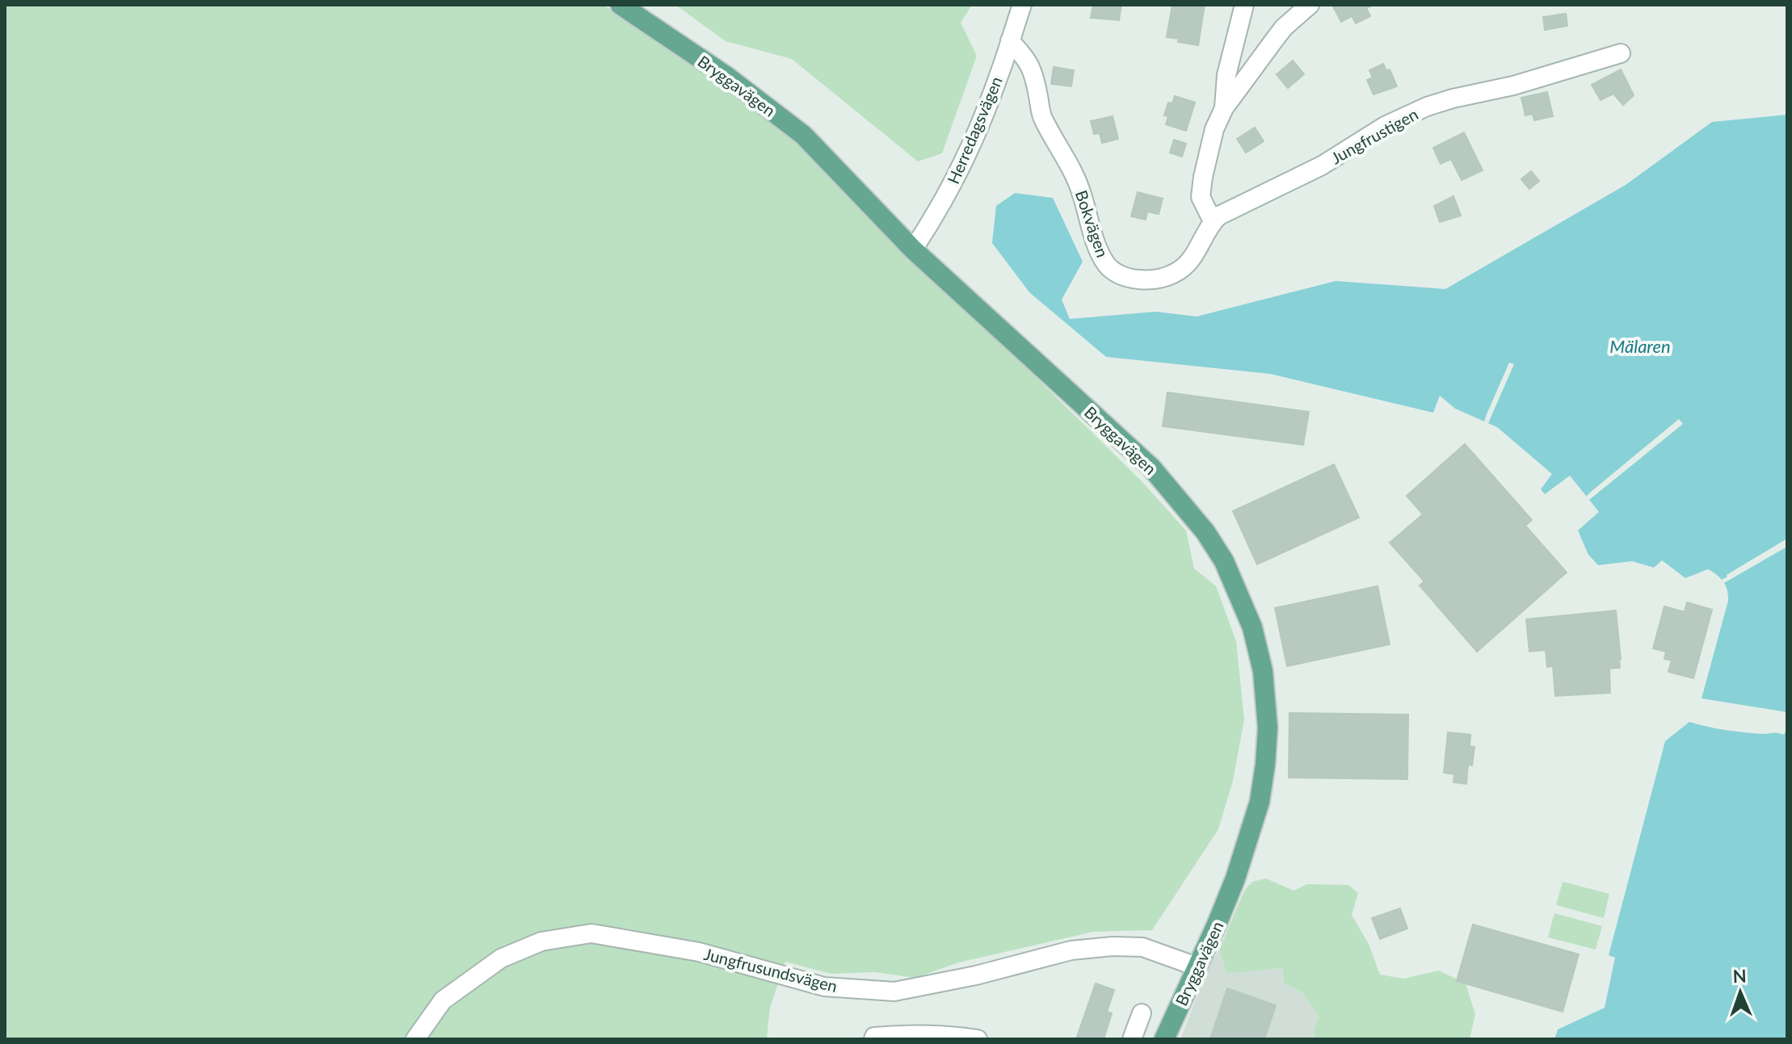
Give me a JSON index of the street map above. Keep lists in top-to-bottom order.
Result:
{
  "streets": {
    "main road": ["Bryggavägen"],
    "street": [
      "Herredagsvägen",
      "Jungfrustigen",
      "Bokvägen",
      "Jungfrusundsvägen"
    ]
  },
  "crossings": [
    ["Bryggavägen", "Herredagsvägen"],
    ["Bryggavägen", "Jungfrusundsvägen"],
    ["Herredagsvägen", "Bokvägen"],
    ["Jungfrustigen", "Bokvägen"]
  ],
  "water": ["Mälaren"],
  "north": "top"
}
